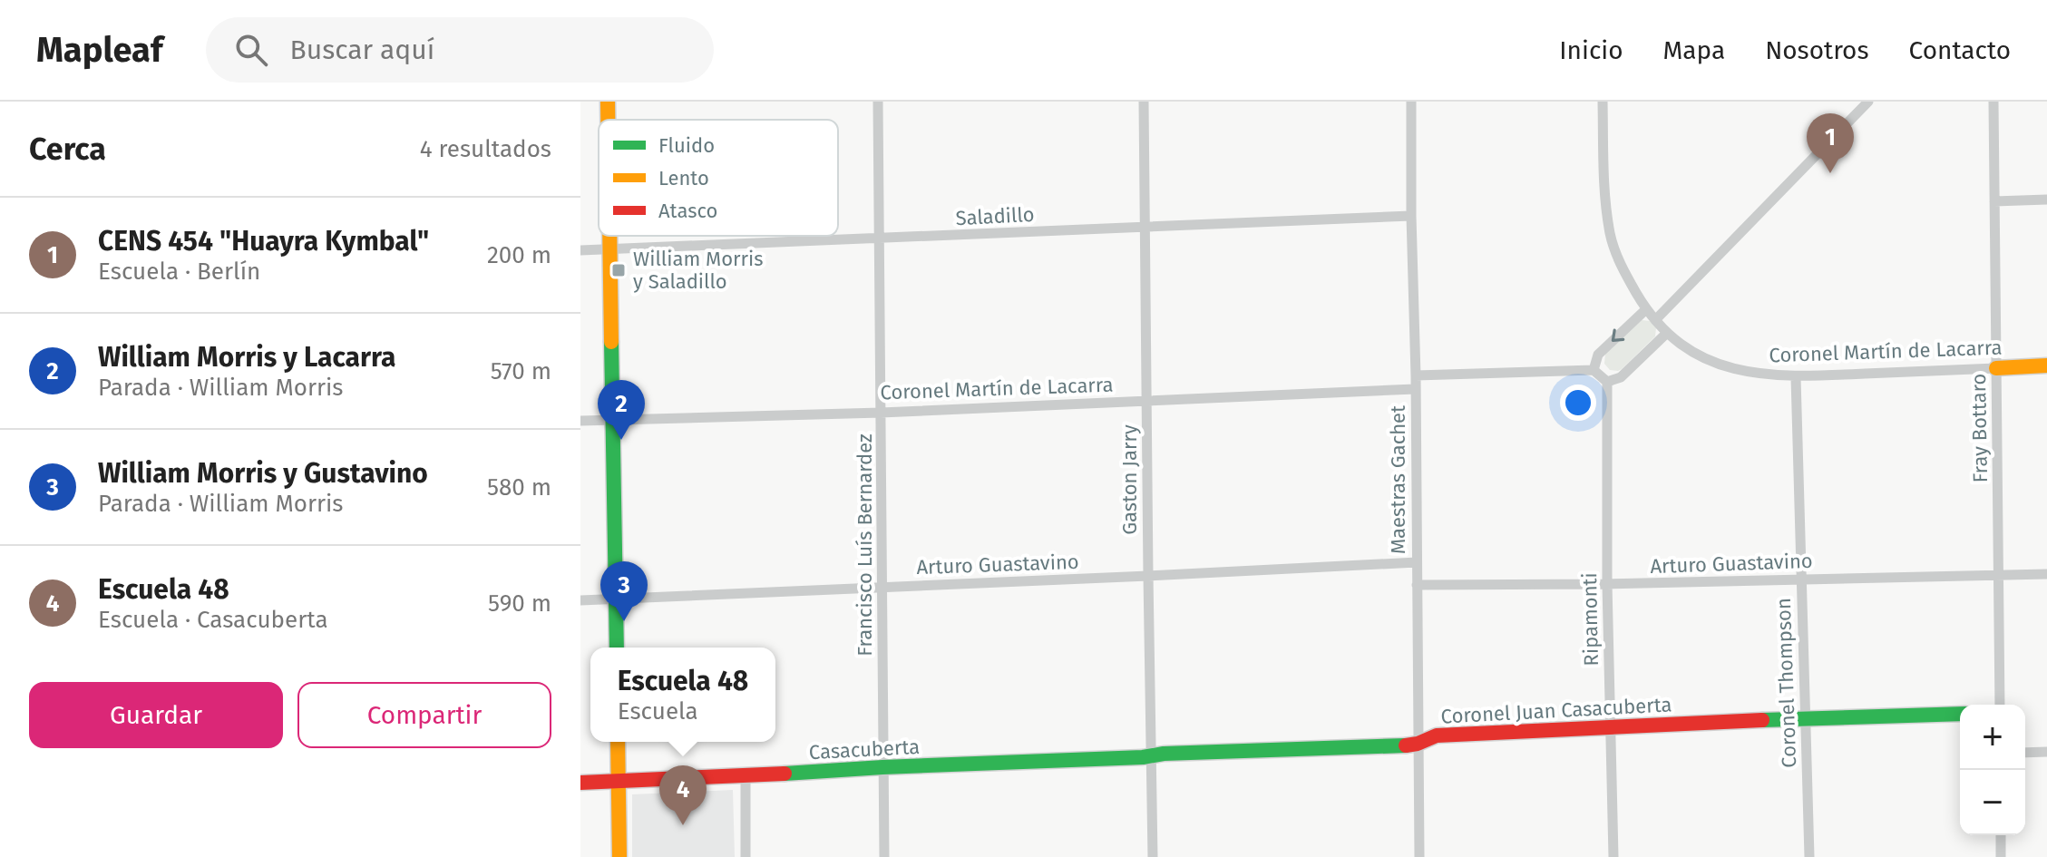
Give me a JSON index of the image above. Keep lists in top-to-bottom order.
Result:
{
  "streets": {
    "street": [
      "Saladillo",
      "Coronel Martín de Lacarra",
      "Fray Bottaro",
      "Gaston Jarry",
      "Maestras Gachet",
      "Francisco Luís Bernardez",
      "Arturo Guastavino",
      "Ripamonti",
      "Coronel Thompson",
      "Coronel Juan Casacuberta",
      "Casacuberta"
    ]
  },
  "crossings": [
    ["Saladillo", "Gaston Jarry"],
    ["Saladillo", "Maestras Gachet"],
    ["Saladillo", "Francisco Luís Bernardez"],
    ["Coronel Martín de Lacarra", "Fray Bottaro"],
    ["Coronel Martín de Lacarra", "Gaston Jarry"],
    ["Coronel Martín de Lacarra", "Maestras Gachet"],
    ["Coronel Martín de Lacarra", "Francisco Luís Bernardez"],
    ["Coronel Martín de Lacarra", "Coronel Thompson"],
    ["Fray Bottaro", "Arturo Guastavino"],
    ["Gaston Jarry", "Arturo Guastavino"],
    ["Gaston Jarry", "Coronel Juan Casacuberta"],
    ["Gaston Jarry", "Casacuberta"],
    ["Maestras Gachet", "Arturo Guastavino"],
    ["Maestras Gachet", "Coronel Juan Casacuberta"],
    ["Francisco Luís Bernardez", "Arturo Guastavino"],
    ["Francisco Luís Bernardez", "Casacuberta"],
    ["Arturo Guastavino", "Ripamonti"],
    ["Arturo Guastavino", "Coronel Thompson"],
    ["Ripamonti", "Coronel Juan Casacuberta"],
    ["Coronel Thompson", "Coronel Juan Casacuberta"],
    ["Coronel Juan Casacuberta", "Casacuberta"]
  ],
  "places": {
    "transit": ["William Morris y Saladillo"]
  },
  "legend": ["Fluido", "Lento", "Atasco"],
  "page": {
    "header": "Mapleaf",
    "search": "Buscar aquí",
    "nav": [
      "Inicio",
      "Mapa",
      "Nosotros",
      "Contacto"
    ],
    "heading": ["Cerca", "4 resultados"],
    "pins": [
      "1",
      "2",
      "3",
      "4"
    ],
    "list": [
      {
        "mark": "1",
        "name": "CENS 454 \"Huayra Kymbal\"",
        "note": "Escuela · Berlín",
        "value": "200 m"
      },
      {
        "mark": "2",
        "name": "William Morris y Lacarra",
        "note": "Parada · William Morris",
        "value": "570 m"
      },
      {
        "mark": "3",
        "name": "William Morris y Gustavino",
        "note": "Parada · William Morris",
        "value": "580 m"
      },
      {
        "mark": "4",
        "name": "Escuela 48",
        "note": "Escuela · Casacuberta",
        "value": "590 m"
      }
    ],
    "popup": ["Escuela 48", "Escuela"],
    "buttons": ["Guardar", "Compartir"],
    "map_buttons": ["+", "−"]
  }
}
